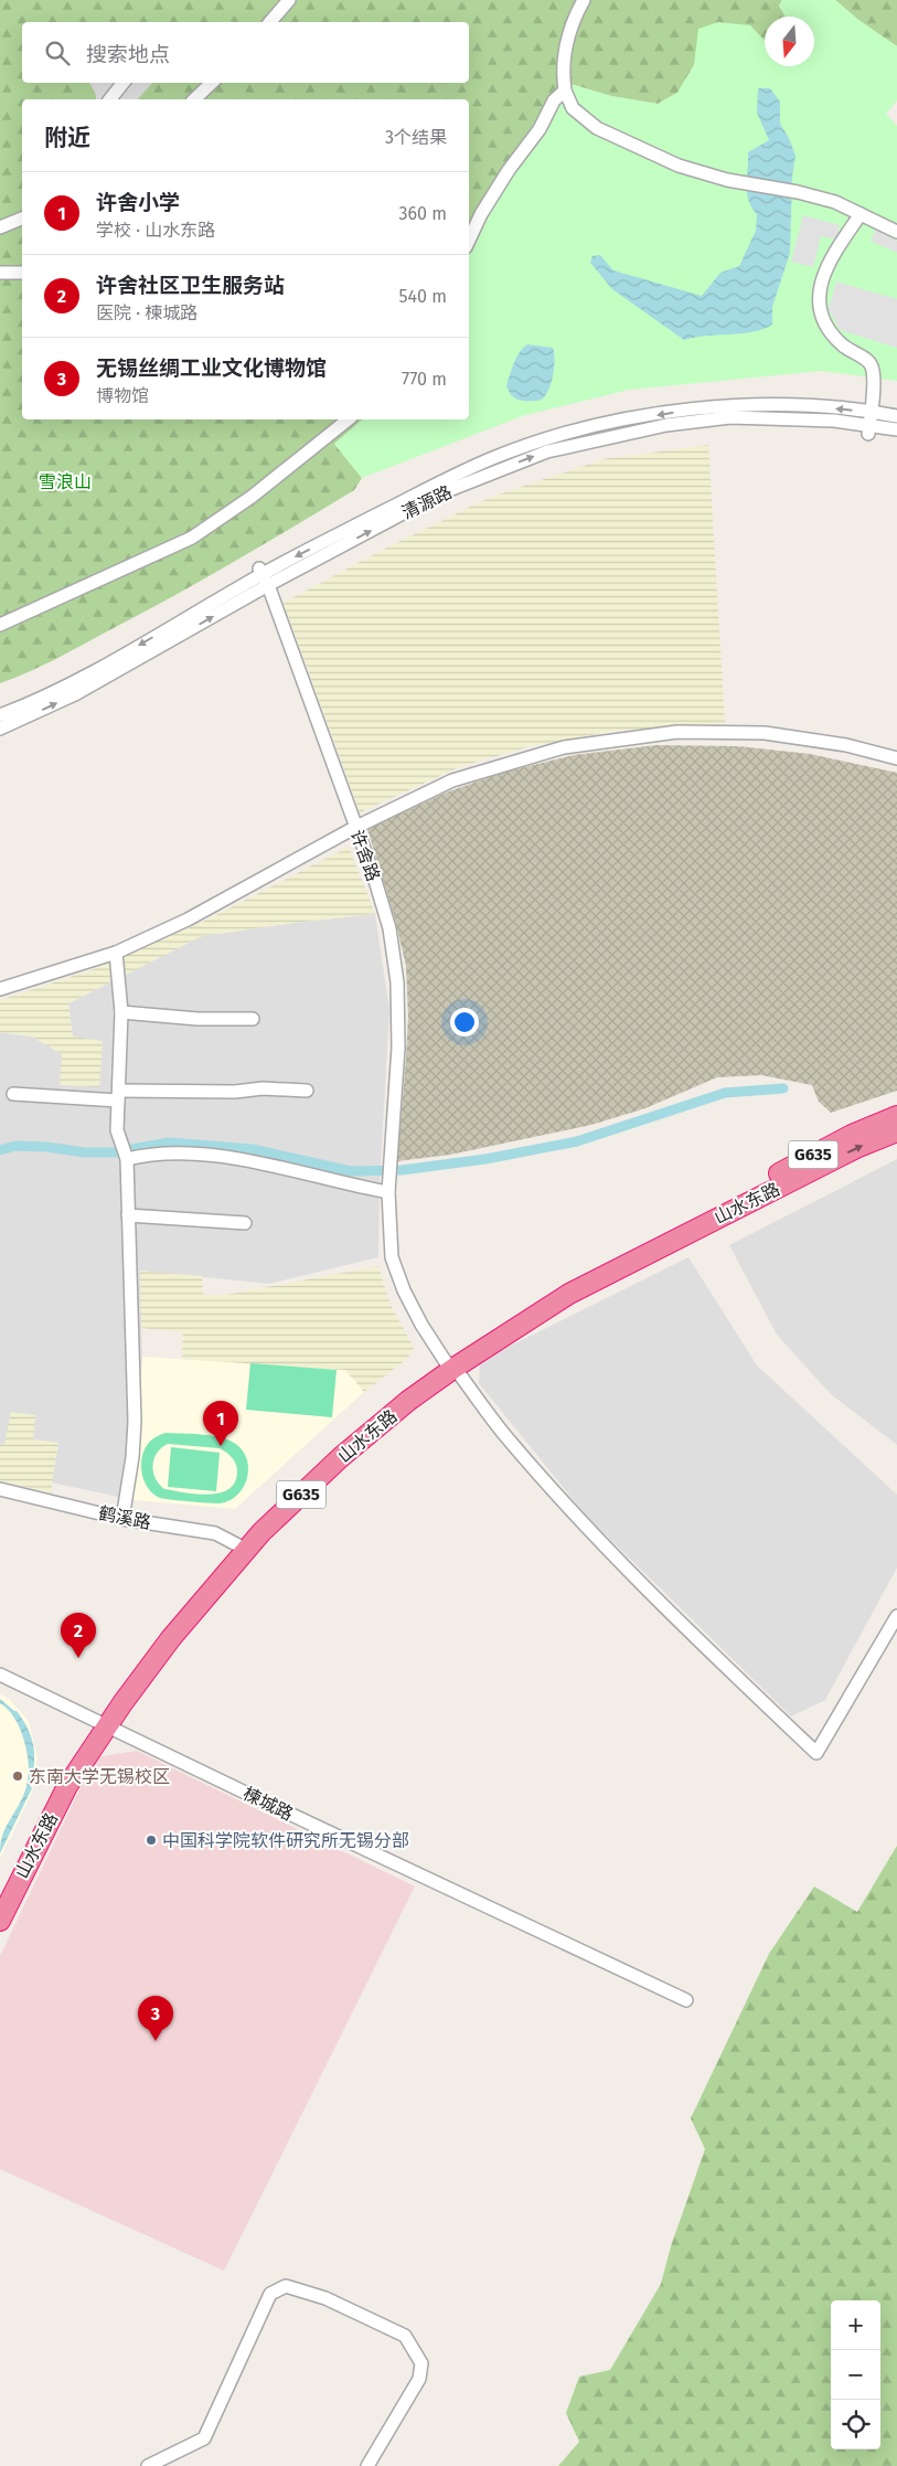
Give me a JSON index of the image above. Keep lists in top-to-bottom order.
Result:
{
  "streets": {
    "highway": ["G635", "山水东路"],
    "street": [
      "清源路",
      "许舍路",
      "鹤溪路",
      "楝城路"
    ]
  },
  "crossings": [
    ["清源路", "许舍路"],
    ["许舍路", "山水东路"],
    ["山水东路", "鹤溪路"],
    ["山水东路", "楝城路"]
  ],
  "parks": ["雪浪山"],
  "places": ["东南大学无锡校区", "中国科学院软件研究所无锡分部"],
  "north": "bottom",
  "page": {
    "search": "搜索地点",
    "heading": ["附近", "3个结果"],
    "list": [
      {
        "mark": "1",
        "name": "许舍小学",
        "note": "学校 · 山水东路",
        "value": "360 m"
      },
      {
        "mark": "2",
        "name": "许舍社区卫生服务站",
        "note": "医院 · 楝城路",
        "value": "540 m"
      },
      {
        "mark": "3",
        "name": "无锡丝绸工业文化博物馆",
        "note": "博物馆",
        "value": "770 m"
      }
    ],
    "pins": ["1", "2", "3"],
    "map_buttons": ["+", "−"]
  }
}
